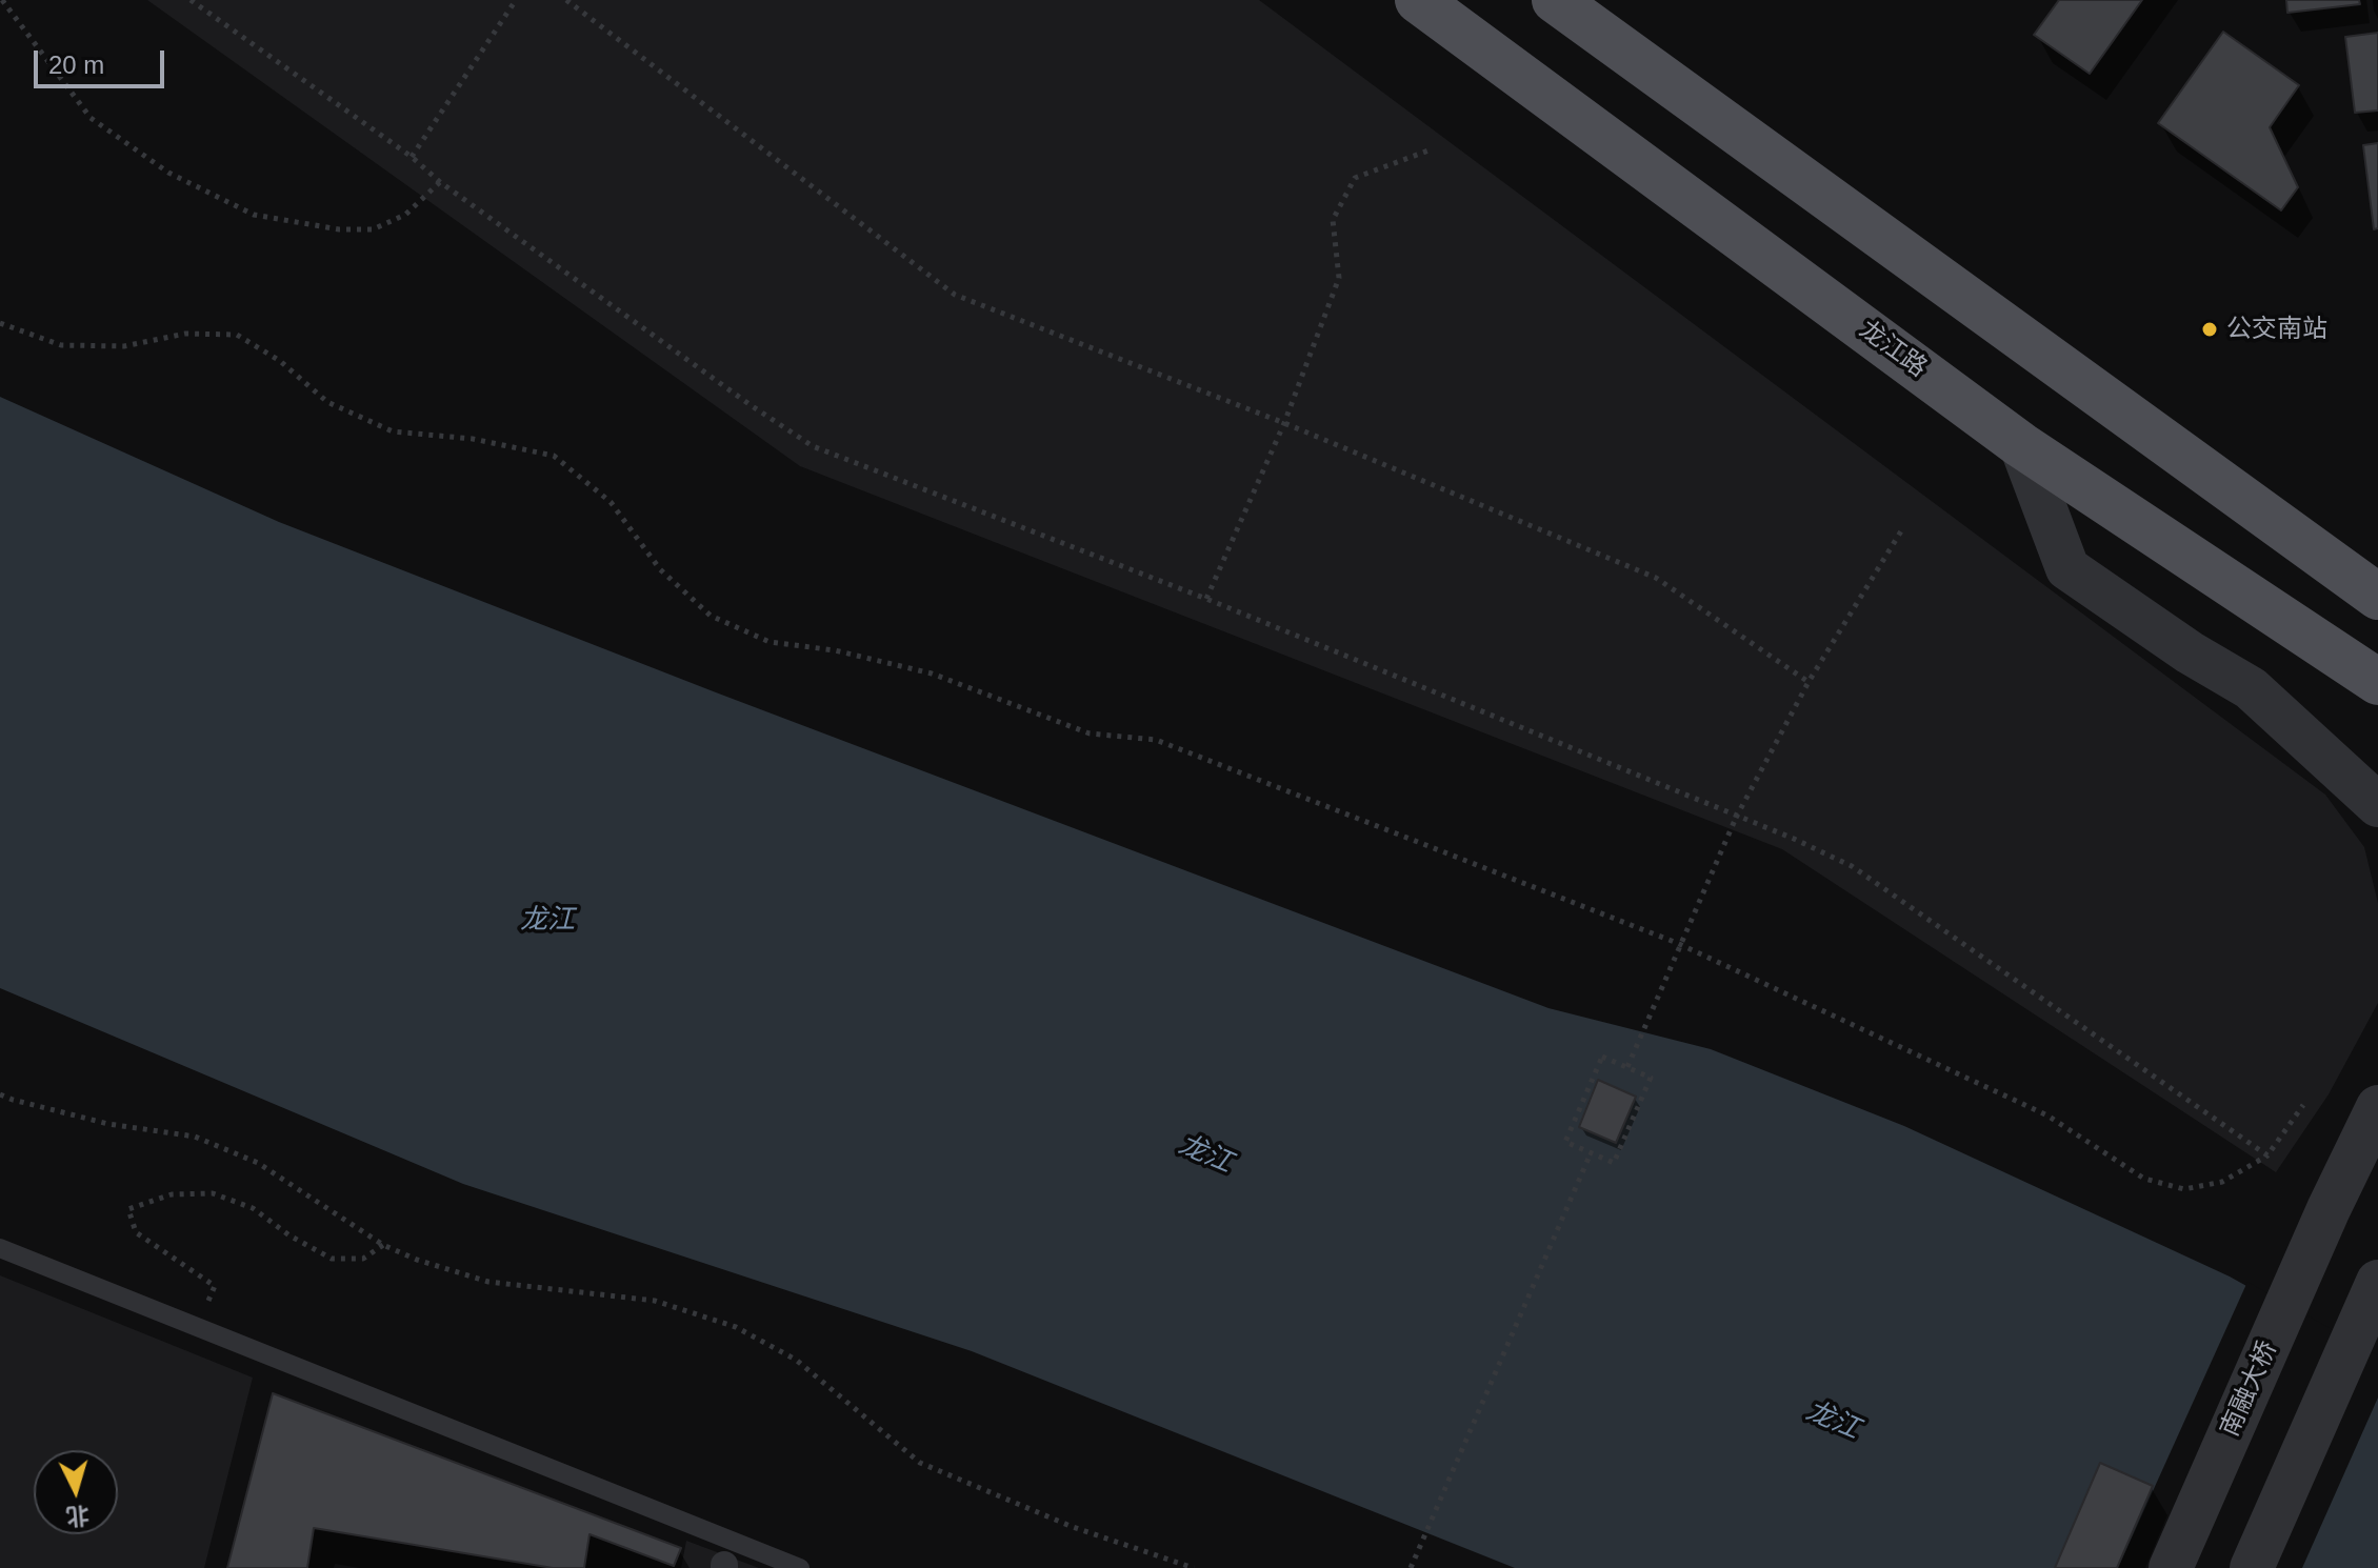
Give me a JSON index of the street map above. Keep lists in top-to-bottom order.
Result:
{
  "streets": {
    "main road": ["龙江路"],
    "street": ["南融大桥"]
  },
  "water": ["龙江"],
  "places": ["公交南站"],
  "scale_bar": "20 m",
  "north": "bottom"
}
